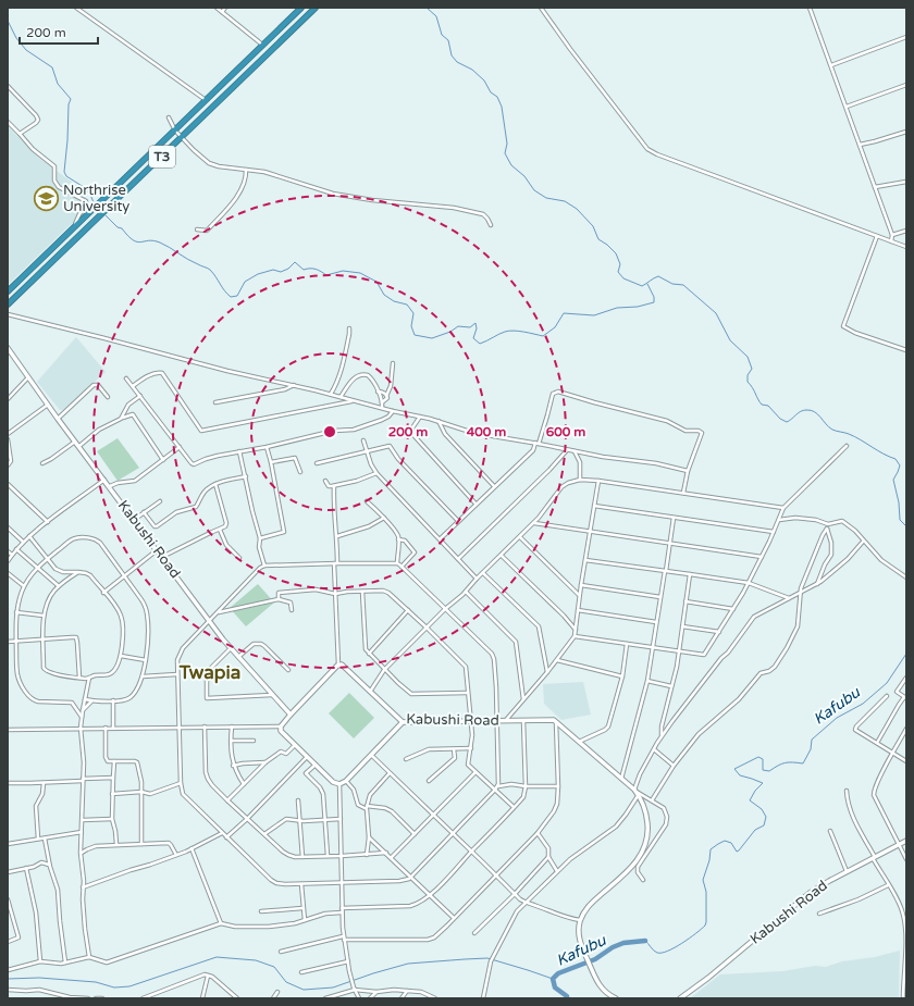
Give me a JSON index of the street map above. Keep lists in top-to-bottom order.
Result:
{
  "streets": {
    "highway": ["T3"],
    "main road": ["Kabushi Road"]
  },
  "districts": ["Twapia"],
  "water": ["Kafubu"],
  "places": {
    "school or university": ["Northrise University"]
  },
  "scale_bar": "200 m",
  "rings": ["200 m", "400 m", "600 m"]
}
